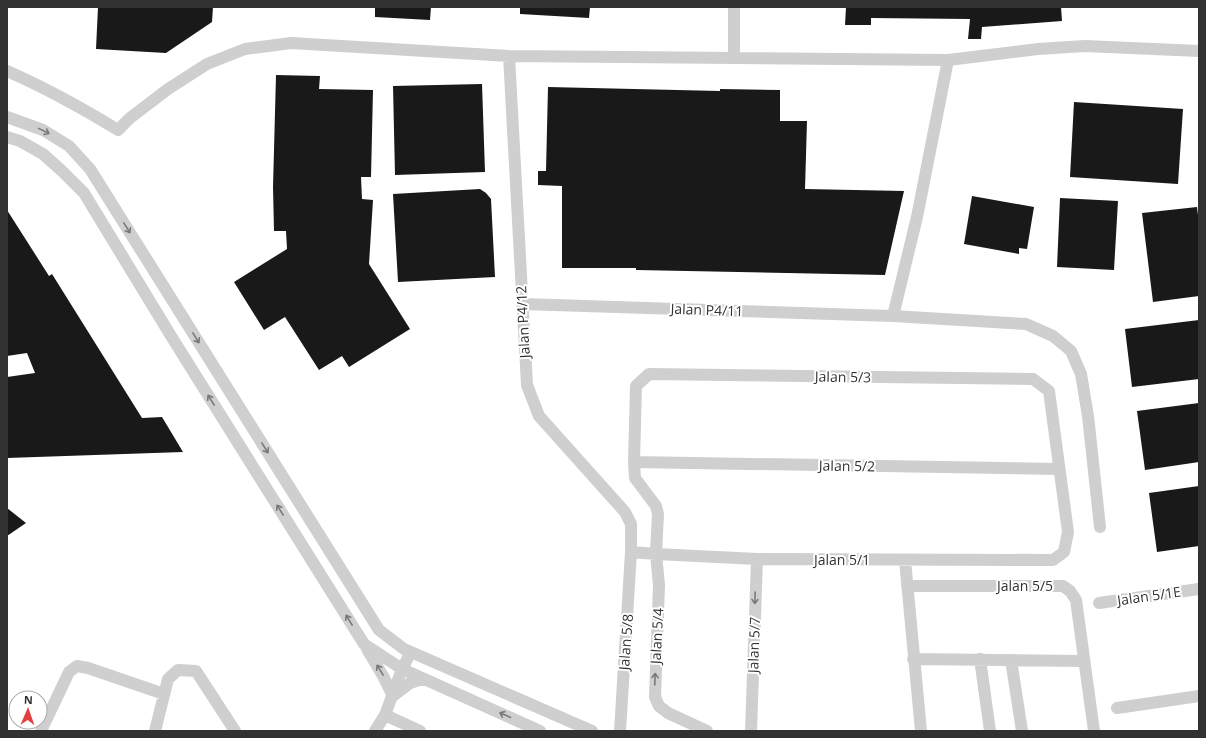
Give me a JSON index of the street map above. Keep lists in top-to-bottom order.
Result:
{
  "streets": {
    "street": [
      "Jalan P4/11",
      "Jalan P4/12",
      "Jalan 5/3",
      "Jalan 5/2",
      "Jalan 5/1",
      "Jalan 5/5",
      "Jalan 5/1E",
      "Jalan 5/4",
      "Jalan 5/8",
      "Jalan 5/7"
    ]
  },
  "crossings": [
    ["Jalan P4/11", "Jalan P4/12"],
    ["Jalan P4/12", "Jalan 5/1"],
    ["Jalan P4/12", "Jalan 5/8"],
    ["Jalan 5/3", "Jalan 5/2"],
    ["Jalan 5/3", "Jalan 5/1"],
    ["Jalan 5/3", "Jalan 5/4"],
    ["Jalan 5/1", "Jalan 5/4"],
    ["Jalan 5/1", "Jalan 5/8"],
    ["Jalan 5/1", "Jalan 5/7"]
  ],
  "one_way": ["Jalan 5/4", "Jalan 5/7"],
  "north": "top"
}
